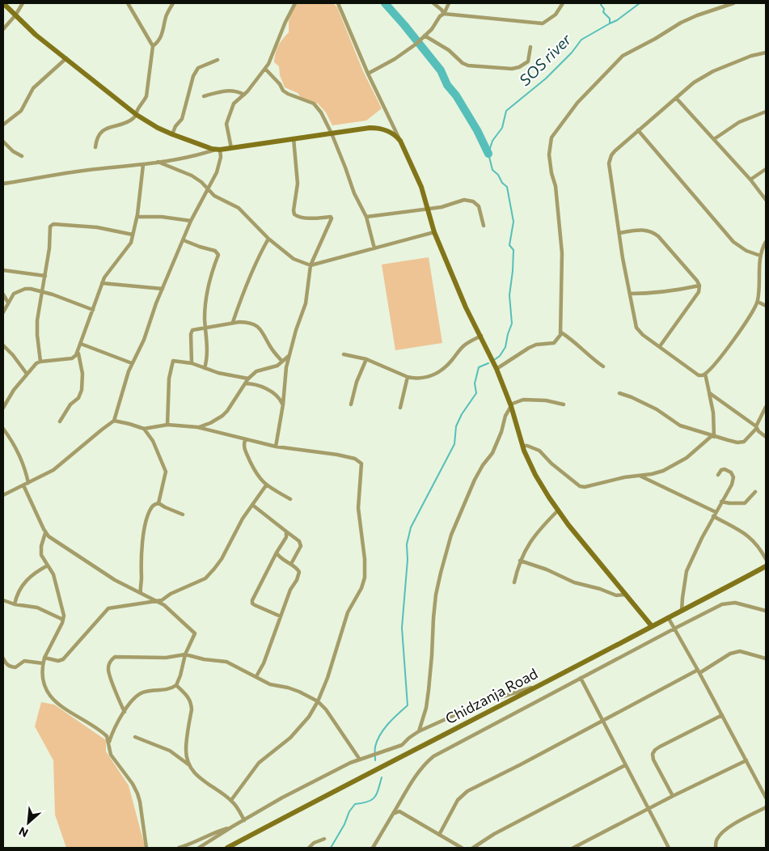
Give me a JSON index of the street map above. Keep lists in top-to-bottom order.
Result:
{
  "streets": {
    "street": ["Chidzanja Road"]
  },
  "water": ["SOS river"],
  "north": "bottom left"
}
